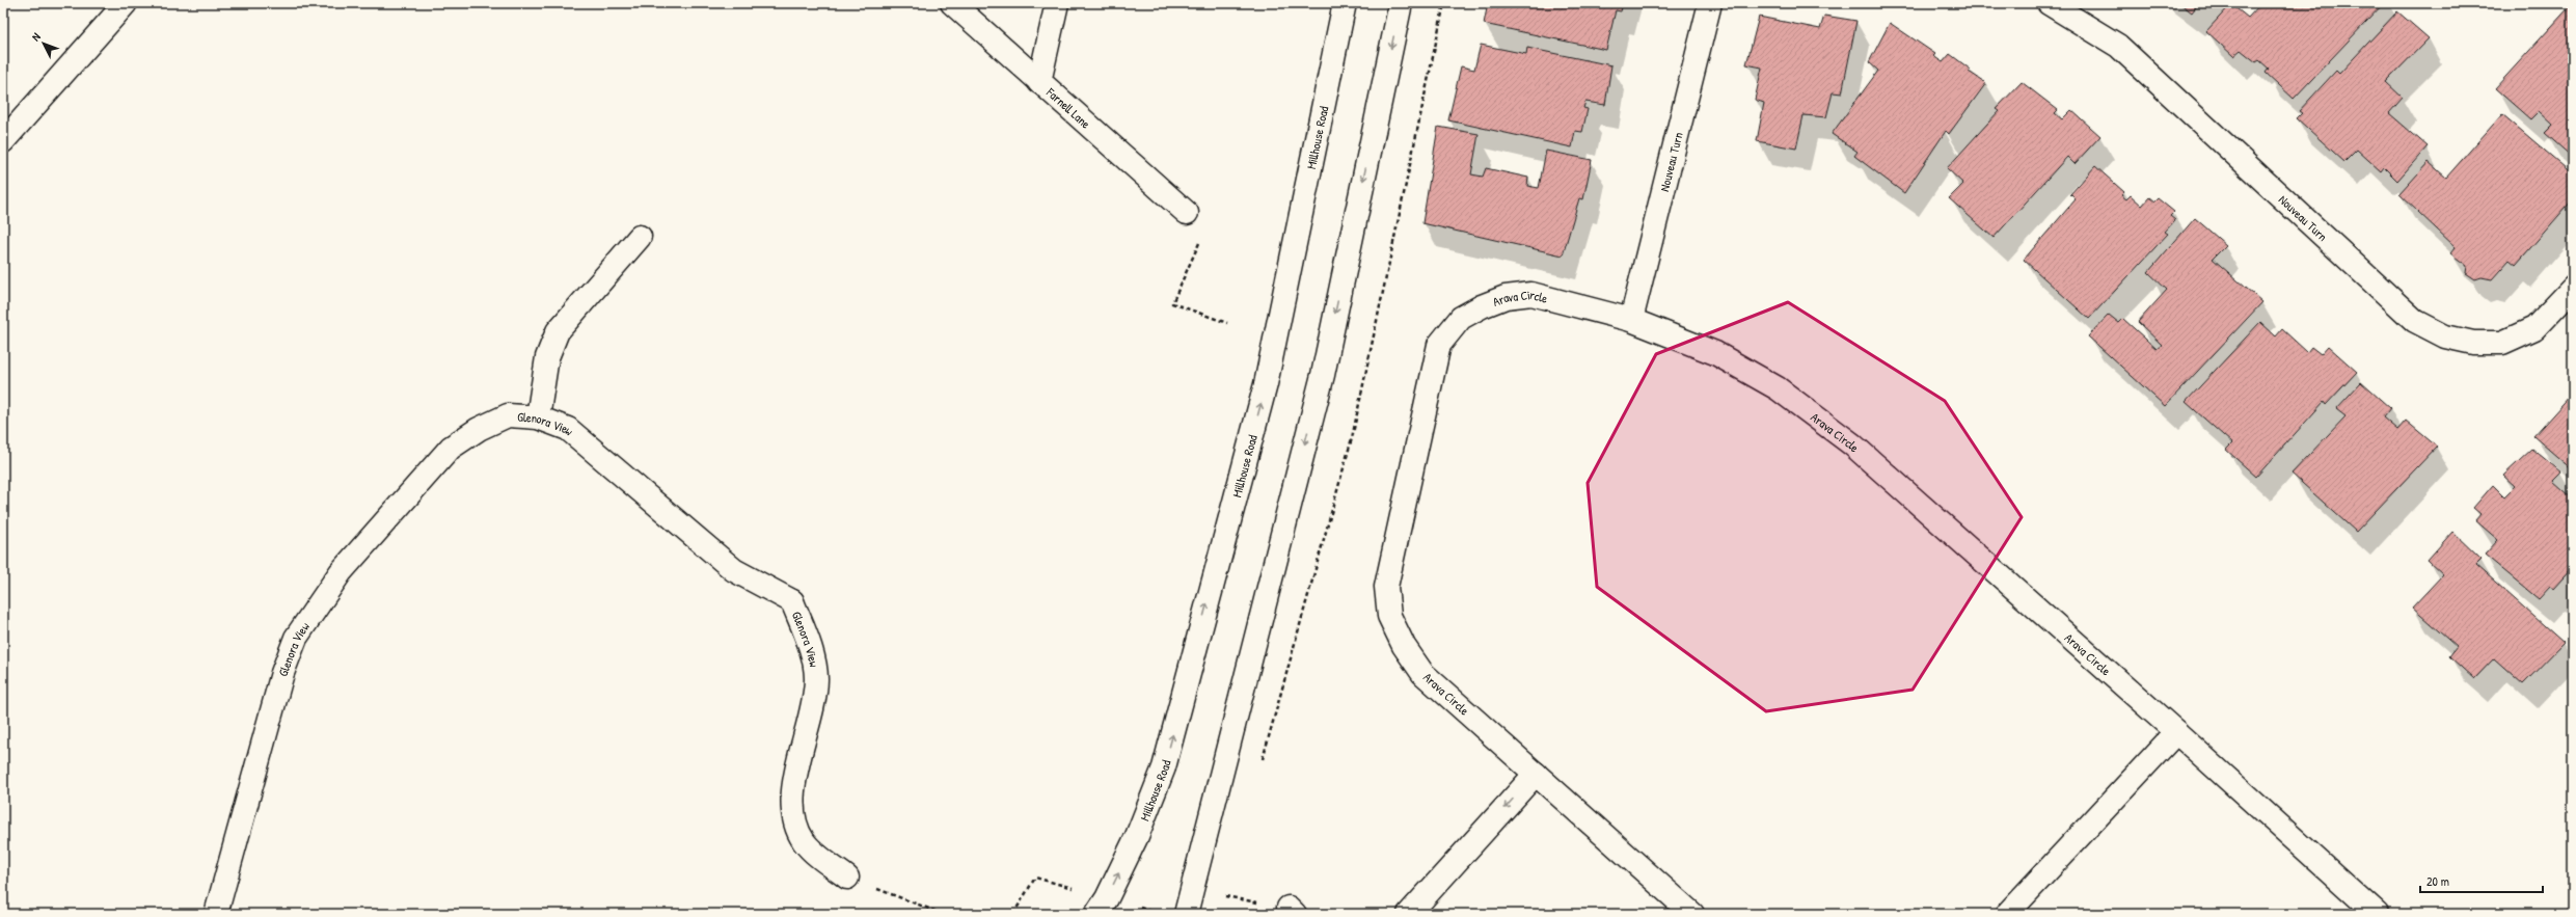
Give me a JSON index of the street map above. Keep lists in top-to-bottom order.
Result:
{
  "streets": {
    "street": [
      "Farnell Lane",
      "Millhouse Road",
      "Nouveau Turn",
      "Arava Circle",
      "Glenora View"
    ]
  },
  "crossings": [
    ["Nouveau Turn", "Arava Circle"]
  ],
  "scale_bar": "20 m",
  "north": "top left"
}
